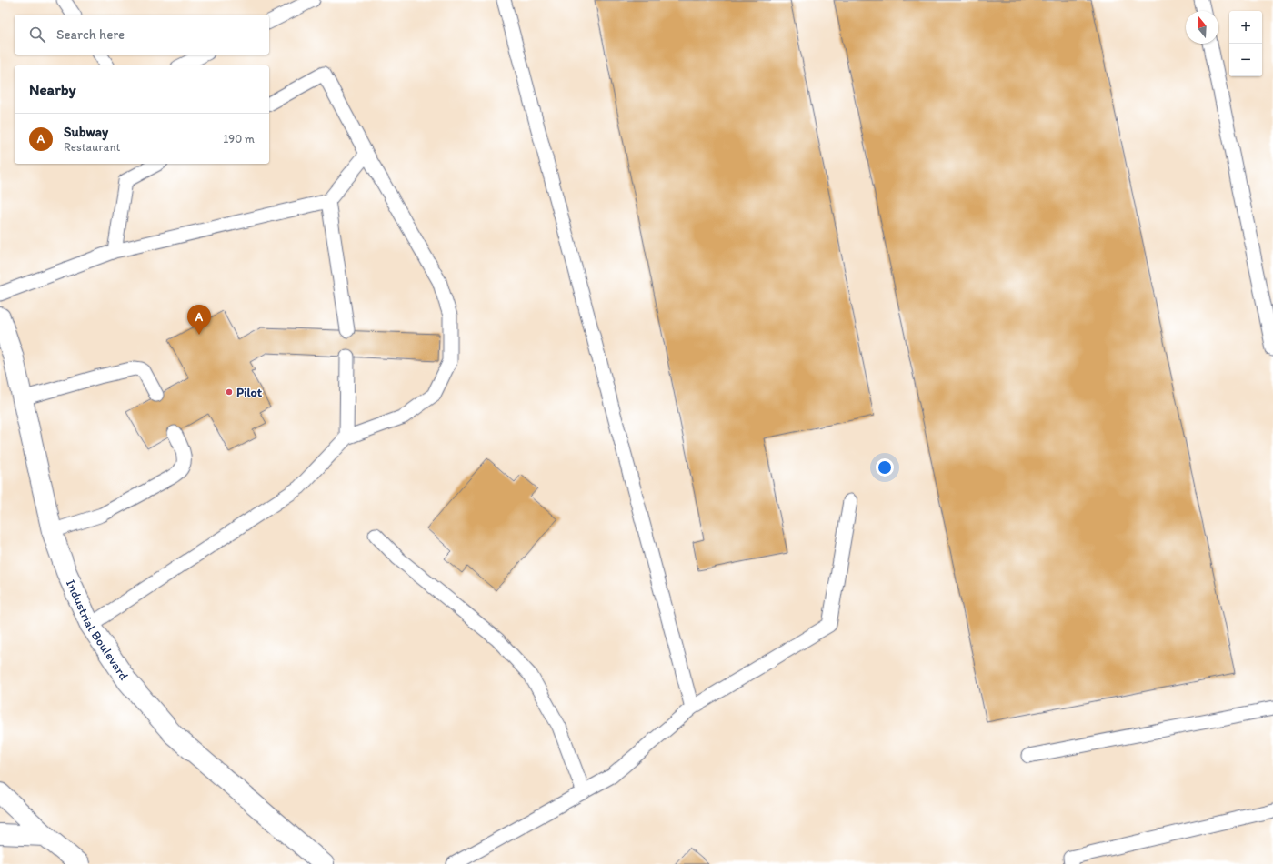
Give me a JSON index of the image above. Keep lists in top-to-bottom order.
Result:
{
  "streets": {
    "main road": ["Industrial Boulevard"]
  },
  "places": ["Pilot"],
  "north": "top",
  "page": {
    "map_buttons": ["+", "−"],
    "search": "Search here",
    "heading": "Nearby",
    "list": [
      {
        "mark": "A",
        "name": "Subway",
        "note": "Restaurant",
        "value": "190 m"
      }
    ],
    "pins": "A"
  }
}
